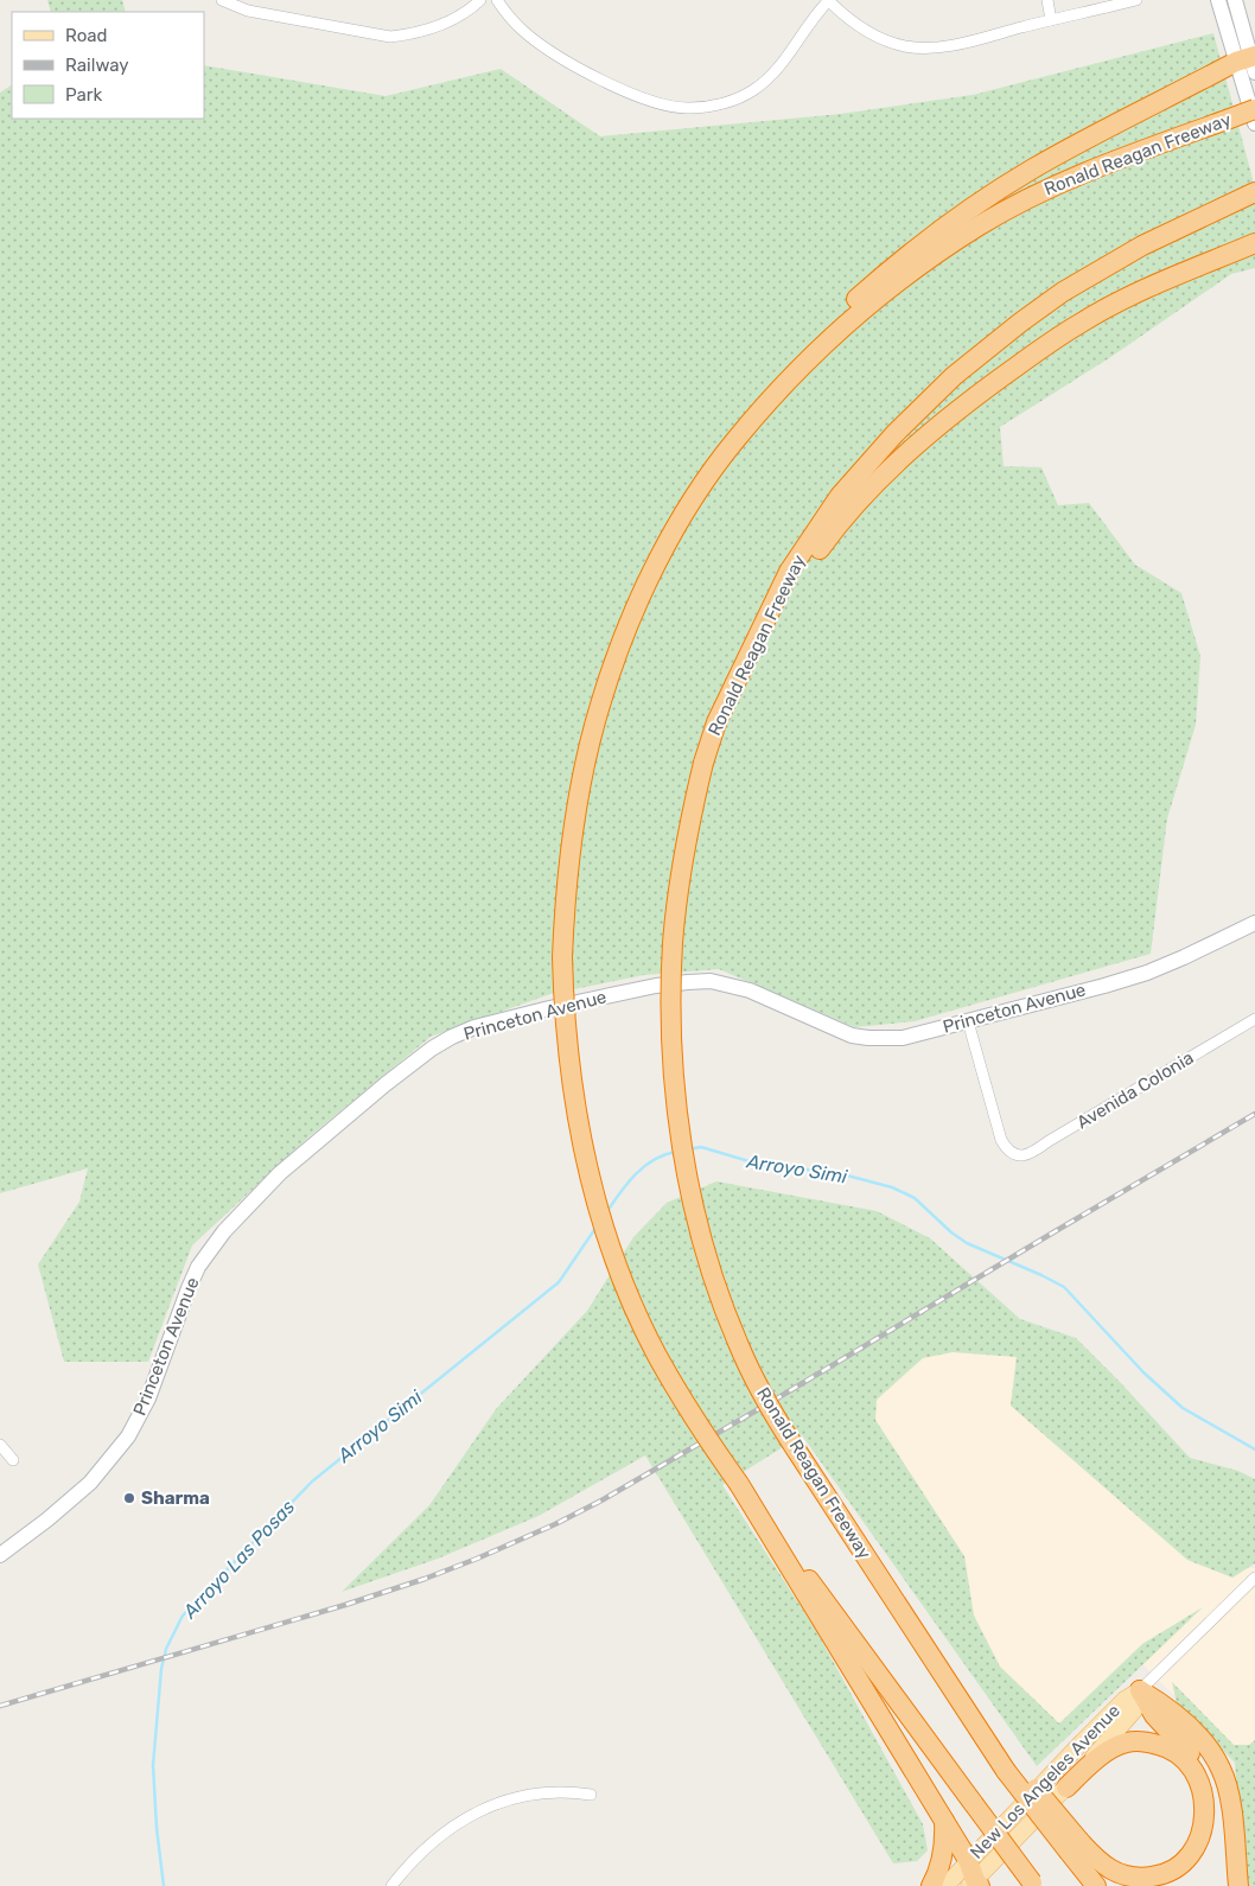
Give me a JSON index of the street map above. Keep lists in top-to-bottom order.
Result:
{
  "streets": {
    "highway": ["Ronald Reagan Freeway"],
    "main road": ["New Los Angeles Avenue"],
    "street": ["Princeton Avenue", "Avenida Colonia"]
  },
  "crossings": [
    ["Princeton Avenue", "Avenida Colonia"]
  ],
  "water": ["Arroyo Simi", "Arroyo Las Posas"],
  "places": ["Sharma"],
  "legend": ["Road", "Railway", "Park"]
}
